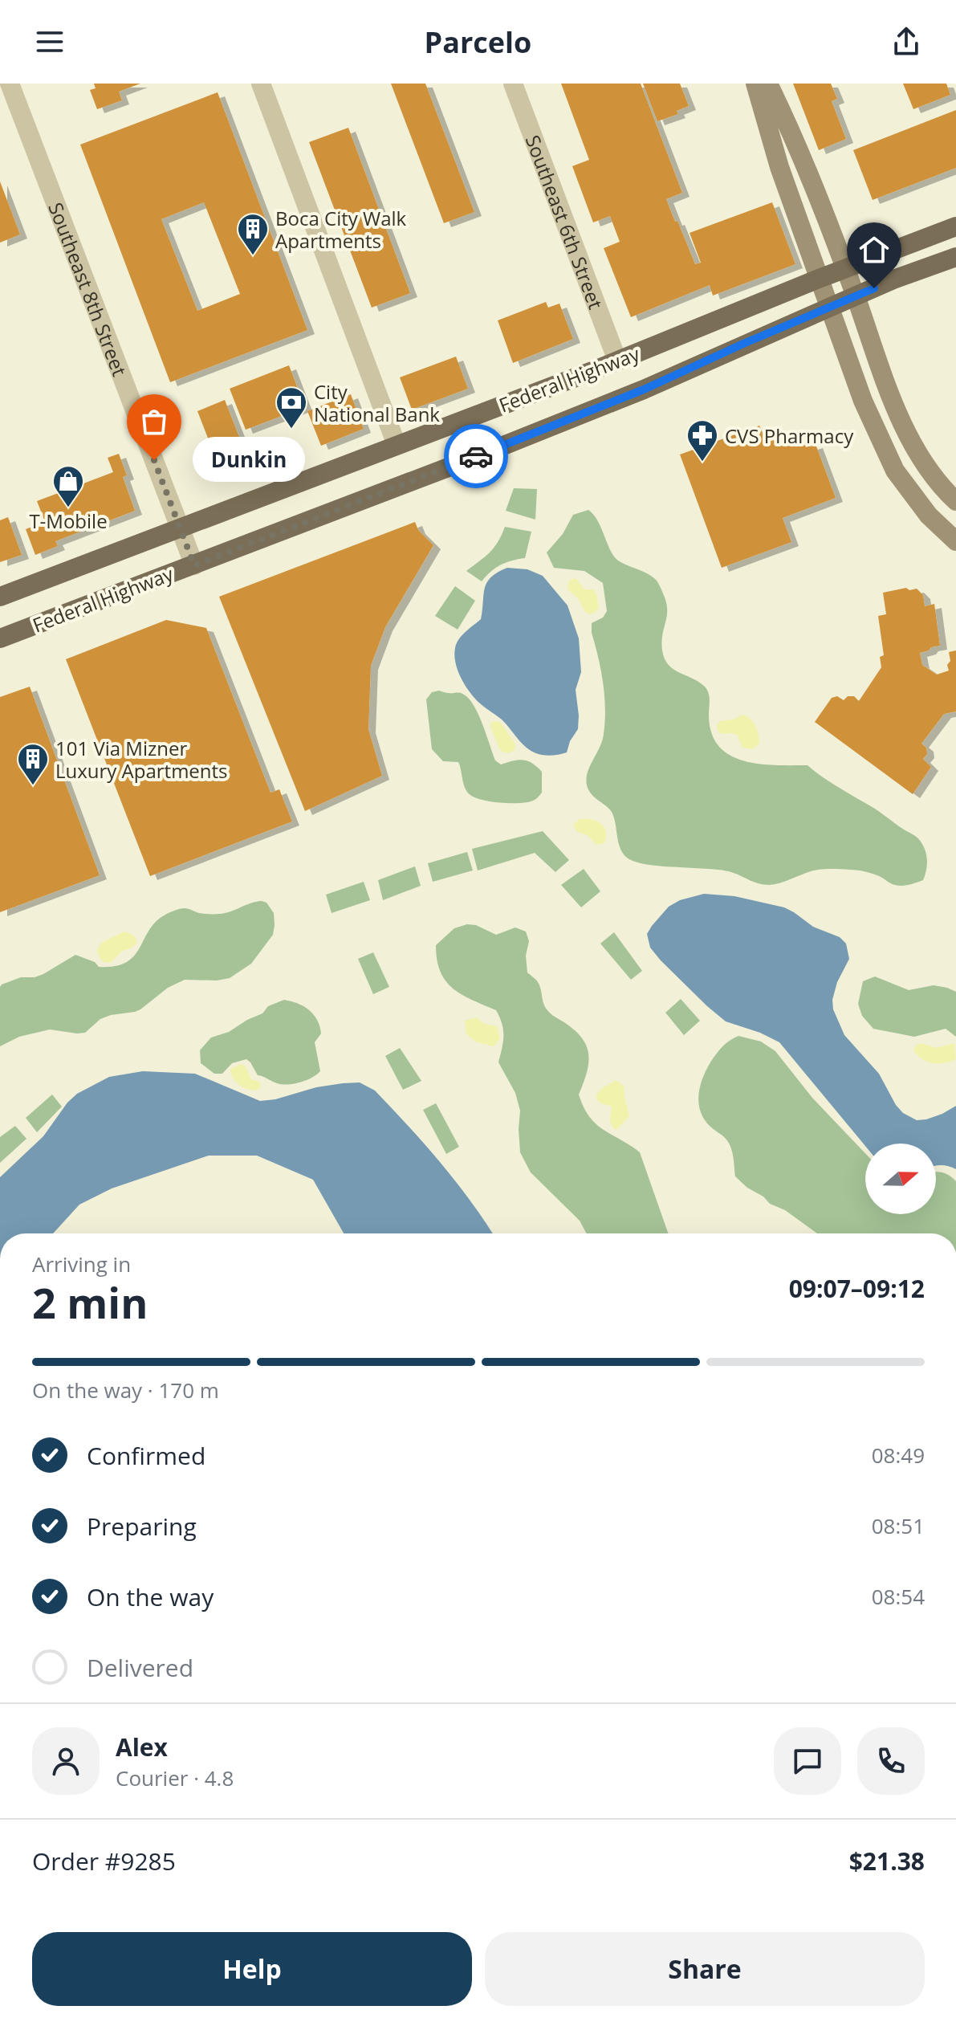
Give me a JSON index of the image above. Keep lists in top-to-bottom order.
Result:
{
  "streets": {
    "main road": ["Federal Highway"],
    "street": ["Southeast 6th Street", "Southeast 8th Street"]
  },
  "crossings": [
    ["Southeast 6th Street", "Federal Highway"],
    ["Southeast 8th Street", "Federal Highway"]
  ],
  "places": {
    "building": ["Boca City Walk Apartments", "101 Via Mizner Luxury Apartments"],
    "bank": ["City National Bank"],
    "other": ["Dunkin"],
    "pharmacy": ["CVS Pharmacy"],
    "shop": ["T-Mobile"]
  },
  "north": "right",
  "page": {
    "header": "Parcelo",
    "bubble": "Dunkin",
    "heading": ["2 min", "Arriving in", "09:07–09:12"],
    "panel": [
      "Alex",
      "Courier · 4.8",
      "Order #9285",
      "$21.38"
    ],
    "bar": "On the way · 170 m",
    "list": [
      ["Confirmed", "08:49"],
      ["Preparing", "08:51"],
      ["On the way", "08:54"],
      "Delivered"
    ],
    "buttons": ["Help", "Share"]
  }
}
